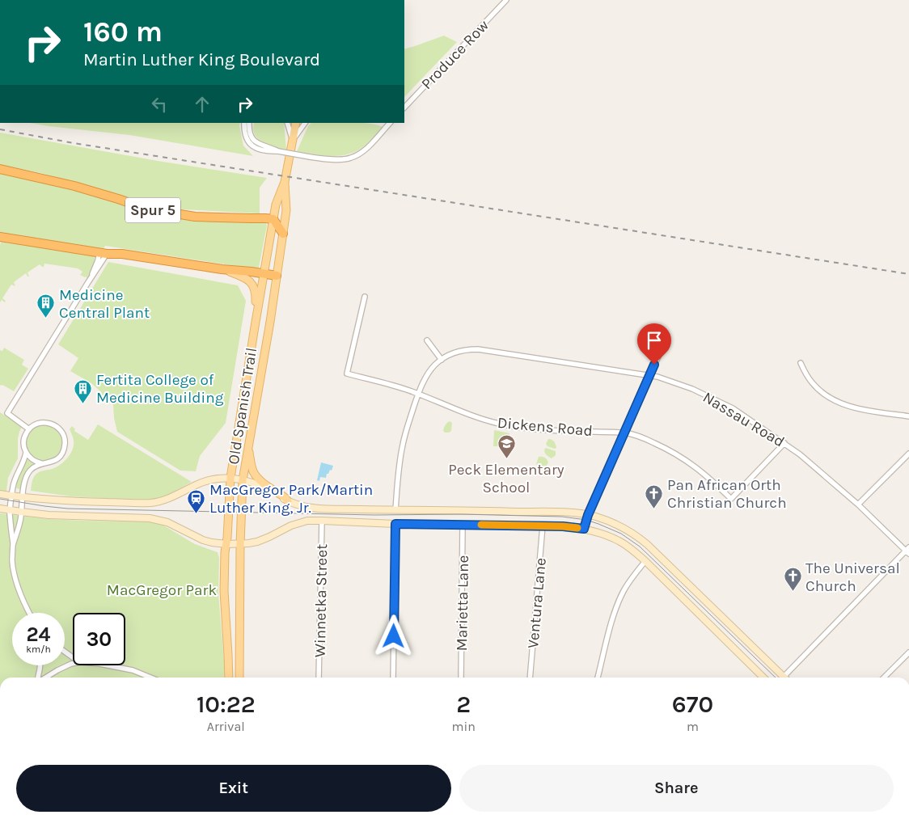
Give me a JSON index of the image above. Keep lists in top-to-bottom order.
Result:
{
  "streets": {
    "highway": ["Spur 5"],
    "main road": ["Old Spanish Trail"],
    "street": [
      "Produce Row",
      "Nassau Road",
      "Dickens Road",
      "Winnetka Street",
      "Marietta Lane",
      "Ventura Lane"
    ]
  },
  "crossings": [
    ["Spur 5", "Old Spanish Trail"],
    ["Nassau Road", "Dickens Road"]
  ],
  "parks": ["MacGregor Park"],
  "places": {
    "building": ["Medicine Central Plant", "Fertita College of Medicine Building"],
    "school or university": ["Peck Elementary School"],
    "church": ["Pan African Orth Christian Church", "The Universal Church"],
    "station": ["MacGregor Park/Martin Luther King, Jr."]
  },
  "page": {
    "turn": ["160 m", "Martin Luther King Boulevard"],
    "speed": "24 km/h",
    "limit": "30",
    "eta": [
      "10:22",
      "Arrival",
      "2",
      "min",
      "670",
      "m"
    ],
    "buttons": ["Exit", "Share"]
  }
}
